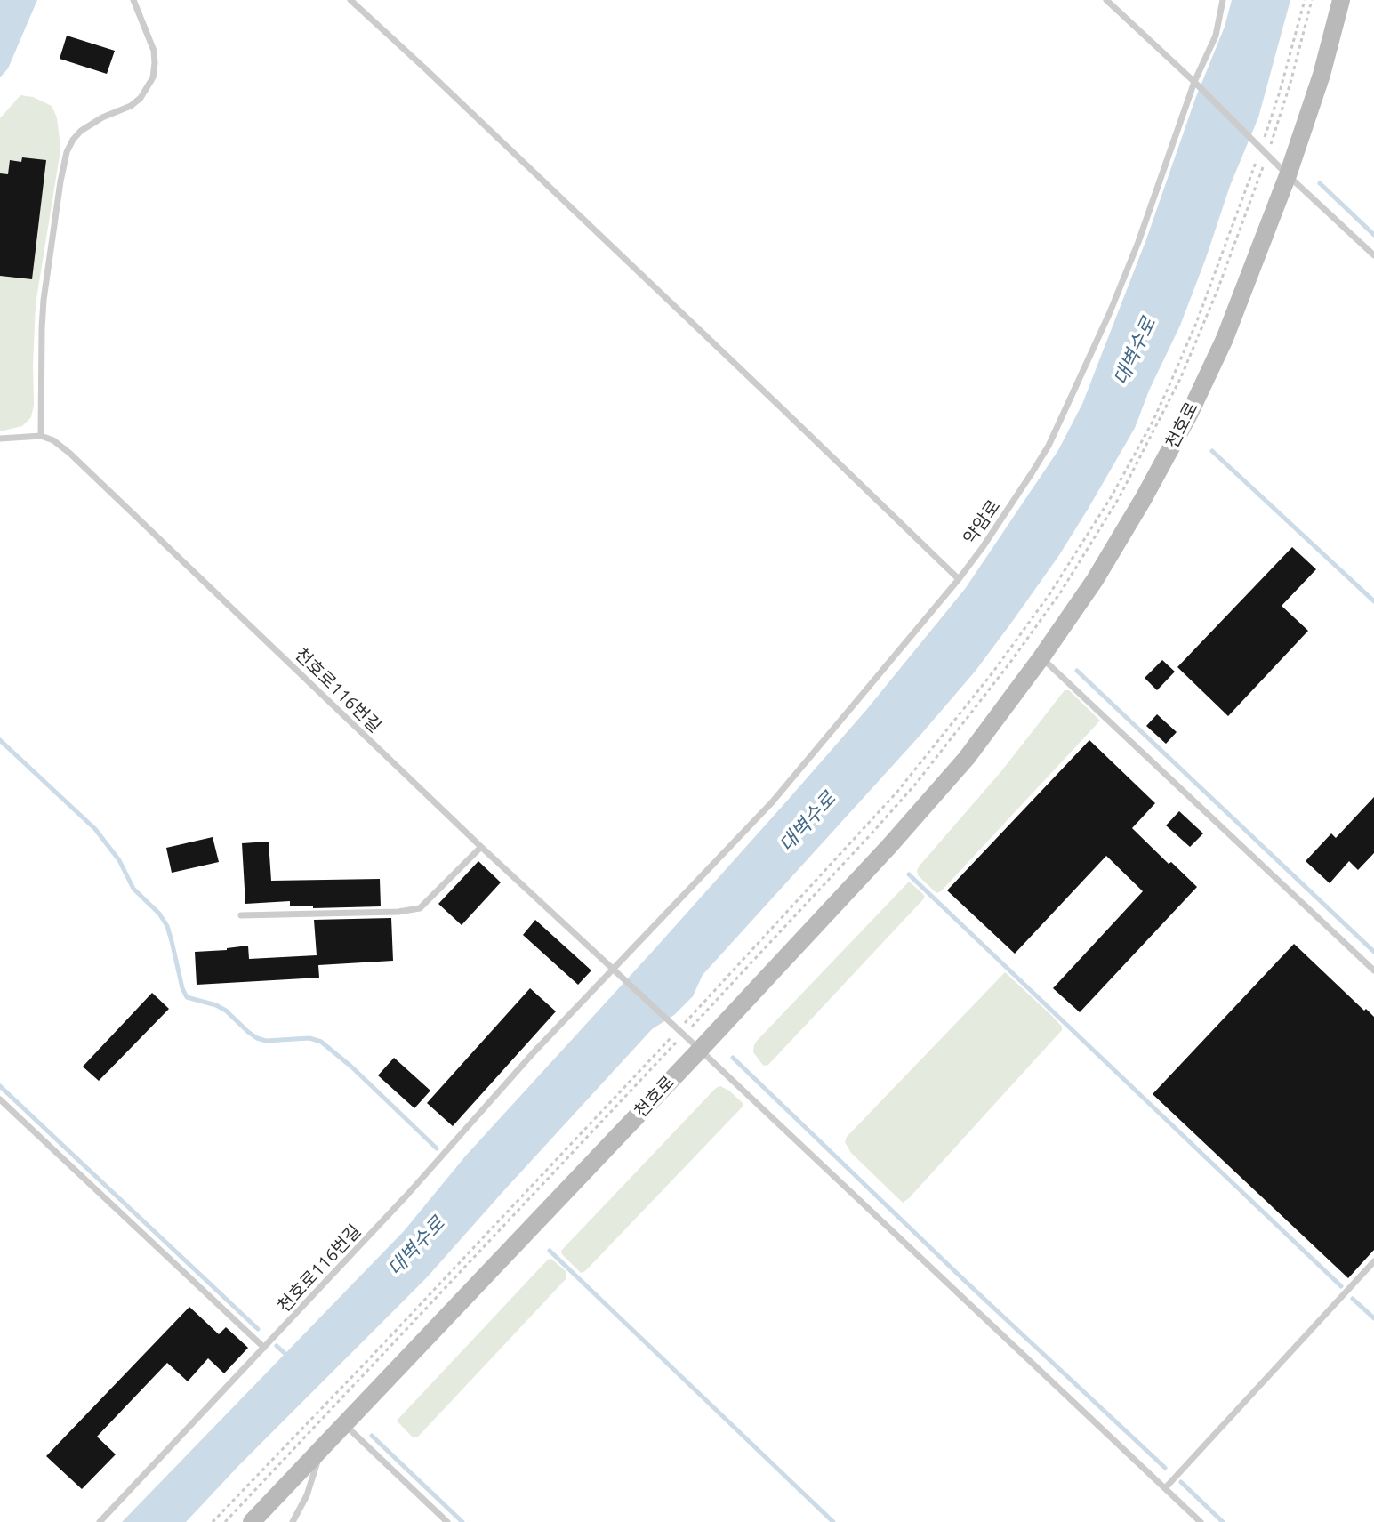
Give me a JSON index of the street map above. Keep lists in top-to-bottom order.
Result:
{
  "streets": {
    "street": ["천호로"],
    "lane": ["약암로", "천호로116번길"]
  },
  "crossings": [
    ["천호로", "천호로116번길"],
    ["약암로", "천호로116번길"]
  ],
  "water": ["대벽수로"]
}
